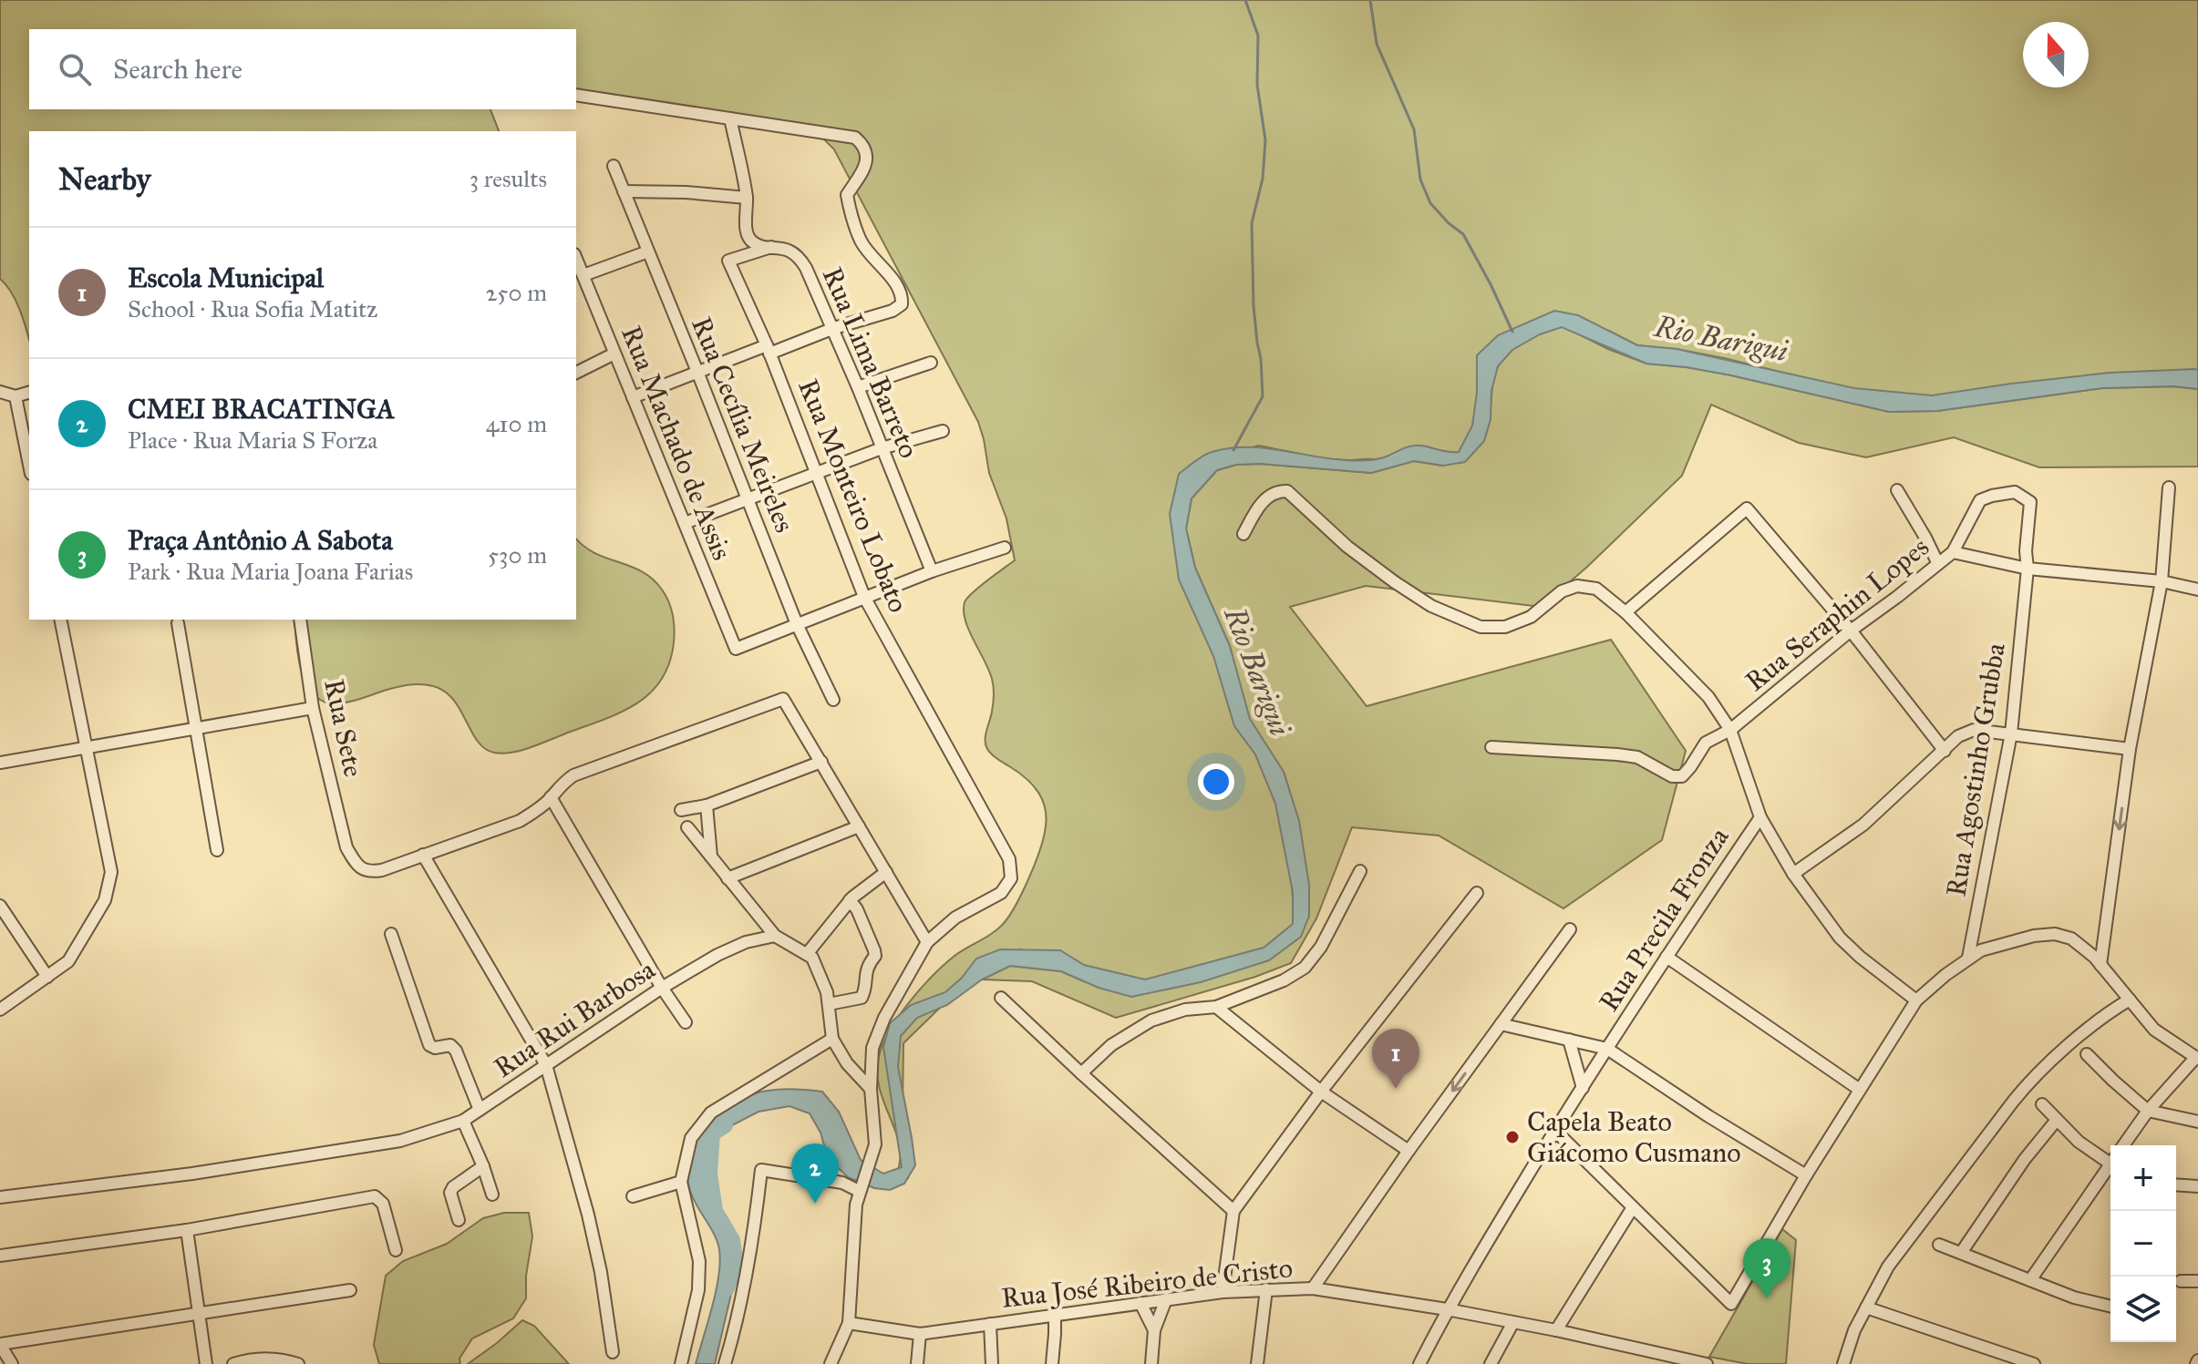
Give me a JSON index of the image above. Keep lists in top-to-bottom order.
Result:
{
  "streets": {
    "street": [
      "Rua Lima Barreto",
      "Rua Cecília Meireles",
      "Rua Machado de Assis",
      "Rua Monteiro Lobato",
      "Rua Seraphin Lopes",
      "Rua Sete",
      "Rua Agostinho Grubba",
      "Rua Precila Fronza",
      "Rua Rui Barbosa",
      "Rua José Ribeiro de Cristo"
    ]
  },
  "crossings": [
    ["Rua Lima Barreto", "Rua Monteiro Lobato"],
    ["Rua Cecília Meireles", "Rua Machado de Assis"],
    ["Rua Seraphin Lopes", "Rua Agostinho Grubba"],
    ["Rua Precila Fronza", "Rua José Ribeiro de Cristo"]
  ],
  "water": ["Rio Barigui"],
  "places": ["Capela Beato Giácomo Cusmano"],
  "north": "top",
  "page": {
    "search": "Search here",
    "heading": ["Nearby", "3 results"],
    "list": [
      {
        "mark": "1",
        "name": "Escola Municipal",
        "note": "School · Rua Sofia Matitz",
        "value": "250 m"
      },
      {
        "mark": "2",
        "name": "CMEI BRACATINGA",
        "note": "Place · Rua Maria S Forza",
        "value": "410 m"
      },
      {
        "mark": "3",
        "name": "Praça Antônio A Sabota",
        "note": "Park · Rua Maria Joana Farias",
        "value": "530 m"
      }
    ],
    "pins": ["1", "2", "3"],
    "map_buttons": ["+", "−"]
  }
}
